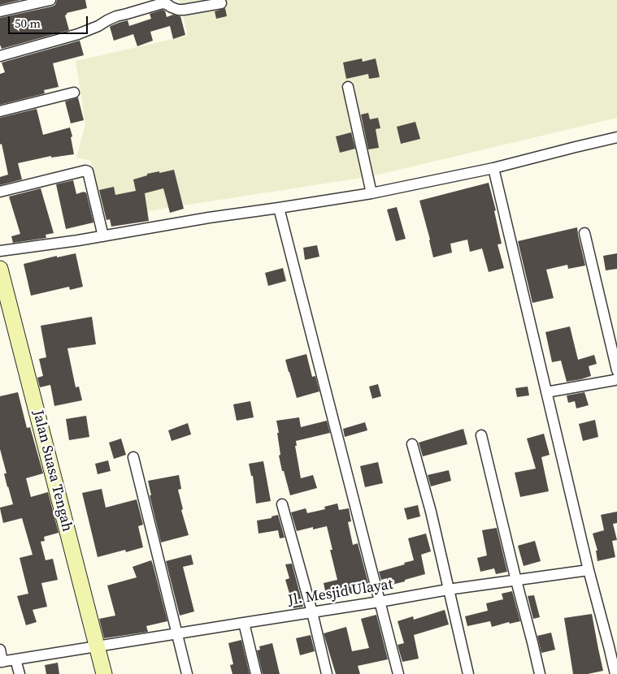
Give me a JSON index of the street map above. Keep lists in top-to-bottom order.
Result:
{
  "streets": {
    "street": ["Jalan Suasa Tengah", "Jl. Mesjid Ulayat"]
  },
  "crossings": [
    ["Jalan Suasa Tengah", "Jl. Mesjid Ulayat"]
  ],
  "scale_bar": "50 m"
}
